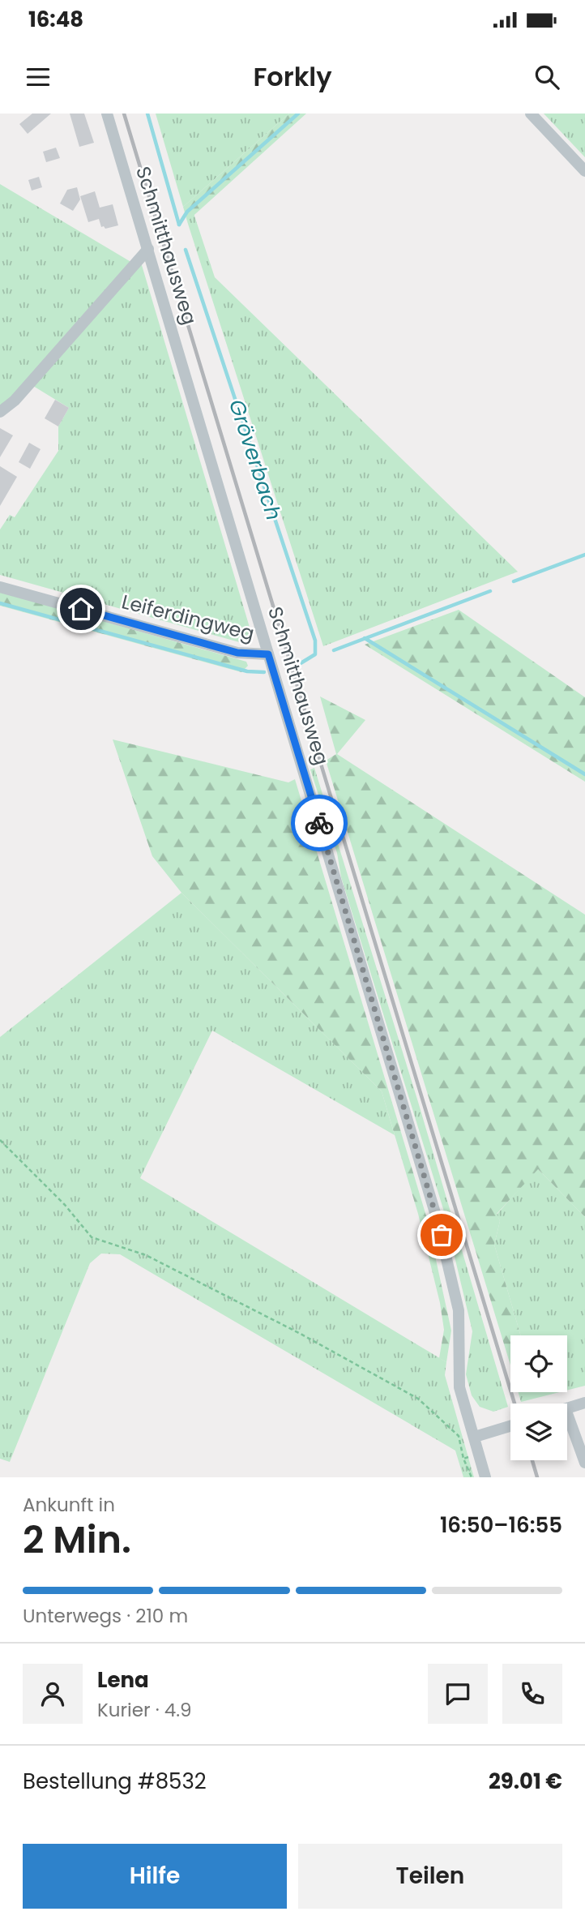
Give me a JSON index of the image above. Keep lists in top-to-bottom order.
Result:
{
  "streets": {
    "street": ["Schmitthausweg", "Leiferdingweg"]
  },
  "crossings": [
    ["Schmitthausweg", "Leiferdingweg"]
  ],
  "water": ["Gröverbach"],
  "page": {
    "status": "16:48",
    "header": "Forkly",
    "heading": ["2 Min.", "Ankunft in", "16:50–16:55"],
    "panel": [
      "Lena",
      "Kurier · 4.9",
      "Bestellung #8532",
      "29.01 €"
    ],
    "bar": "Unterwegs · 210 m",
    "buttons": ["Hilfe", "Teilen"]
  }
}
